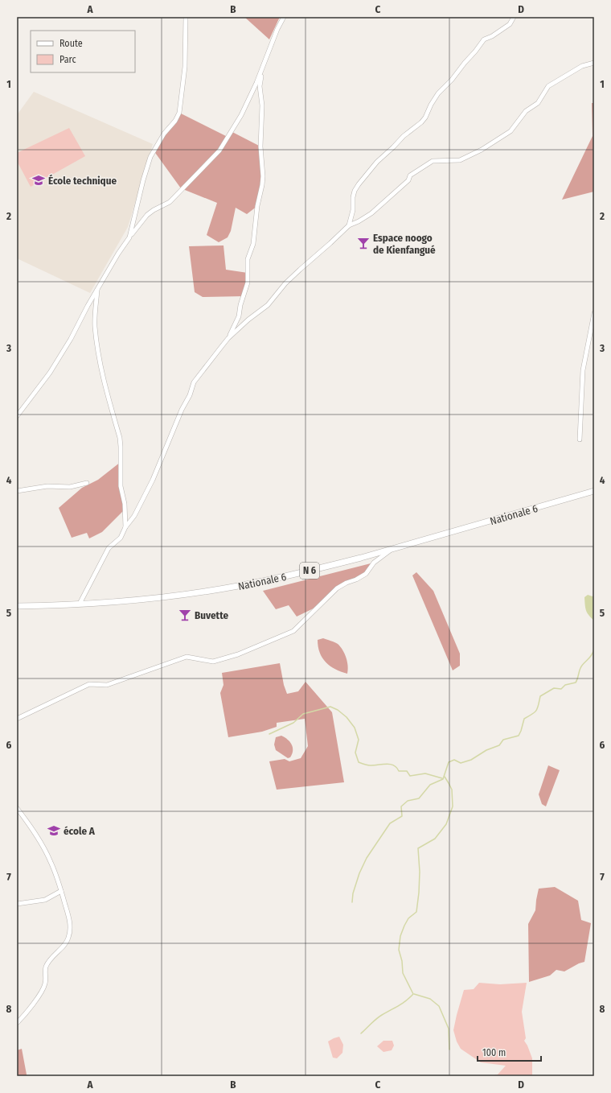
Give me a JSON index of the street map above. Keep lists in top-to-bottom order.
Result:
{
  "streets": {
    "main road": ["Nationale 6", "N 6"]
  },
  "places": {
    "school or university": ["École technique", "école A"],
    "bar": ["Espace noogo de Kienfangué", "Buvette"]
  },
  "legend": ["Route", "Parc"],
  "scale_bar": "100 m",
  "grid": {
    "columns": [
      "A",
      "B",
      "C",
      "D"
    ],
    "rows": [
      "1",
      "2",
      "3",
      "4",
      "5",
      "6",
      "7",
      "8"
    ]
  }
}
